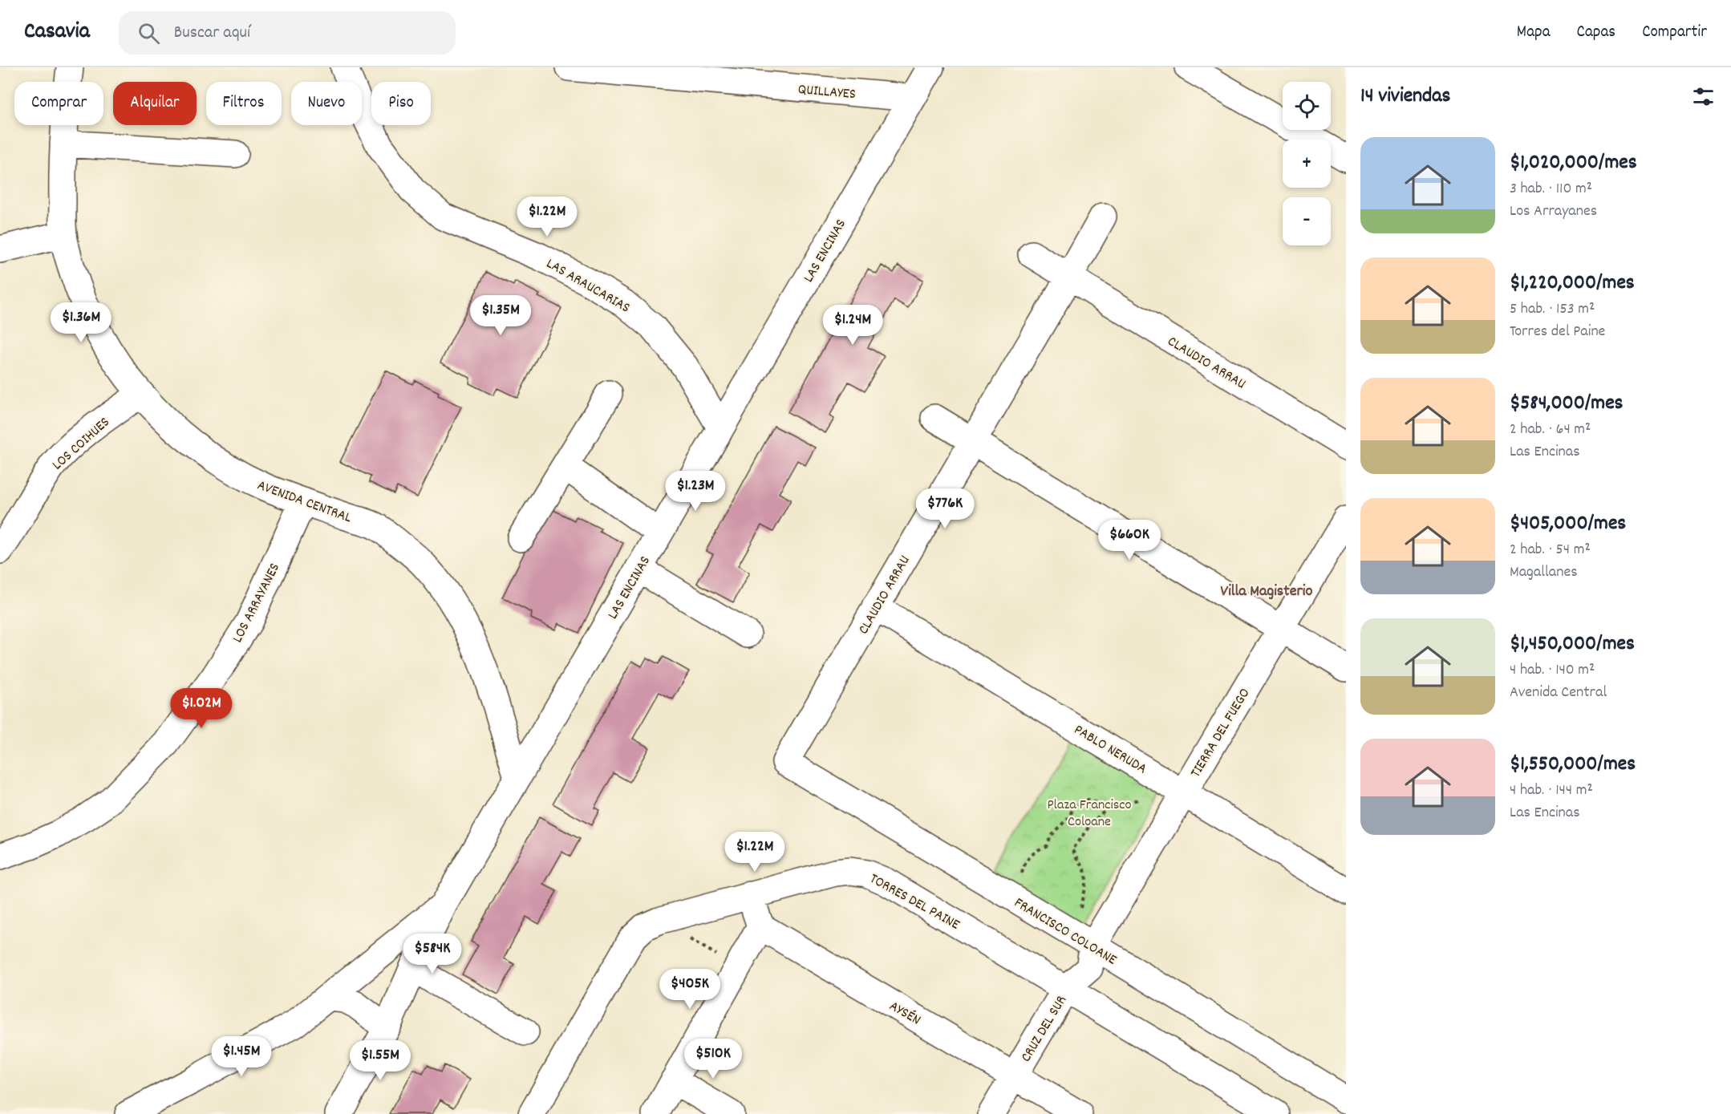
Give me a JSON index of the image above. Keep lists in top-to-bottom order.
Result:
{
  "streets": {
    "street": [
      "QUILLAYES",
      "LAS ENCINAS",
      "LAS ARAUCARIAS",
      "CLAUDIO ARRAU",
      "LOS COIHUES",
      "AVENIDA CENTRAL",
      "LOS ARRAYANES",
      "TIERRA DEL FUEGO",
      "PABLO NERUDA",
      "TORRES DEL PAINE",
      "FRANCISCO COLOANE",
      "AYSÉN",
      "CRUZ DEL SUR"
    ]
  },
  "crossings": [
    ["QUILLAYES", "LAS ENCINAS"],
    ["LAS ENCINAS", "LAS ARAUCARIAS"],
    ["LAS ENCINAS", "AVENIDA CENTRAL"],
    ["CLAUDIO ARRAU", "PABLO NERUDA"],
    ["CLAUDIO ARRAU", "FRANCISCO COLOANE"],
    ["LOS COIHUES", "AVENIDA CENTRAL"],
    ["AVENIDA CENTRAL", "LOS ARRAYANES"],
    ["TIERRA DEL FUEGO", "PABLO NERUDA"],
    ["TIERRA DEL FUEGO", "FRANCISCO COLOANE"],
    ["TIERRA DEL FUEGO", "CRUZ DEL SUR"],
    ["TORRES DEL PAINE", "CRUZ DEL SUR"],
    ["FRANCISCO COLOANE", "CRUZ DEL SUR"],
    ["AYSÉN", "CRUZ DEL SUR"]
  ],
  "districts": ["Villa Magisterio"],
  "parks": ["Plaza Francisco Coloane"],
  "page": {
    "header": "Casavia",
    "search": "Buscar aquí",
    "nav": ["Mapa", "Capas", "Compartir"],
    "heading": "14 viviendas",
    "map_buttons": ["+", "−"],
    "chip": [
      "Comprar",
      "Alquilar",
      "Filtros",
      "Nuevo",
      "Piso"
    ],
    "list": [
      {
        "name": "$1,020,000/mes",
        "note": "3 hab. · 110 m² · Los Arrayanes"
      },
      {
        "name": "$1,220,000/mes",
        "note": "5 hab. · 153 m² · Torres del Paine"
      },
      {
        "name": "$584,000/mes",
        "note": "2 hab. · 64 m² · Las Encinas"
      },
      {
        "name": "$405,000/mes",
        "note": "2 hab. · 54 m² · Magallanes"
      },
      {
        "name": "$1,450,000/mes",
        "note": "4 hab. · 140 m² · Avenida Central"
      },
      {
        "name": "$1,550,000/mes",
        "note": "4 hab. · 144 m² · Las Encinas"
      }
    ],
    "price": [
      "$1.22M",
      "$1.35M",
      "$1.36M",
      "$1.24M",
      "$1.23M",
      "$776K",
      "$660K",
      "$1.02M",
      "$1.22M",
      "$584K",
      "$405K",
      "$1.45M",
      "$510K",
      "$1.55M"
    ]
  }
}
